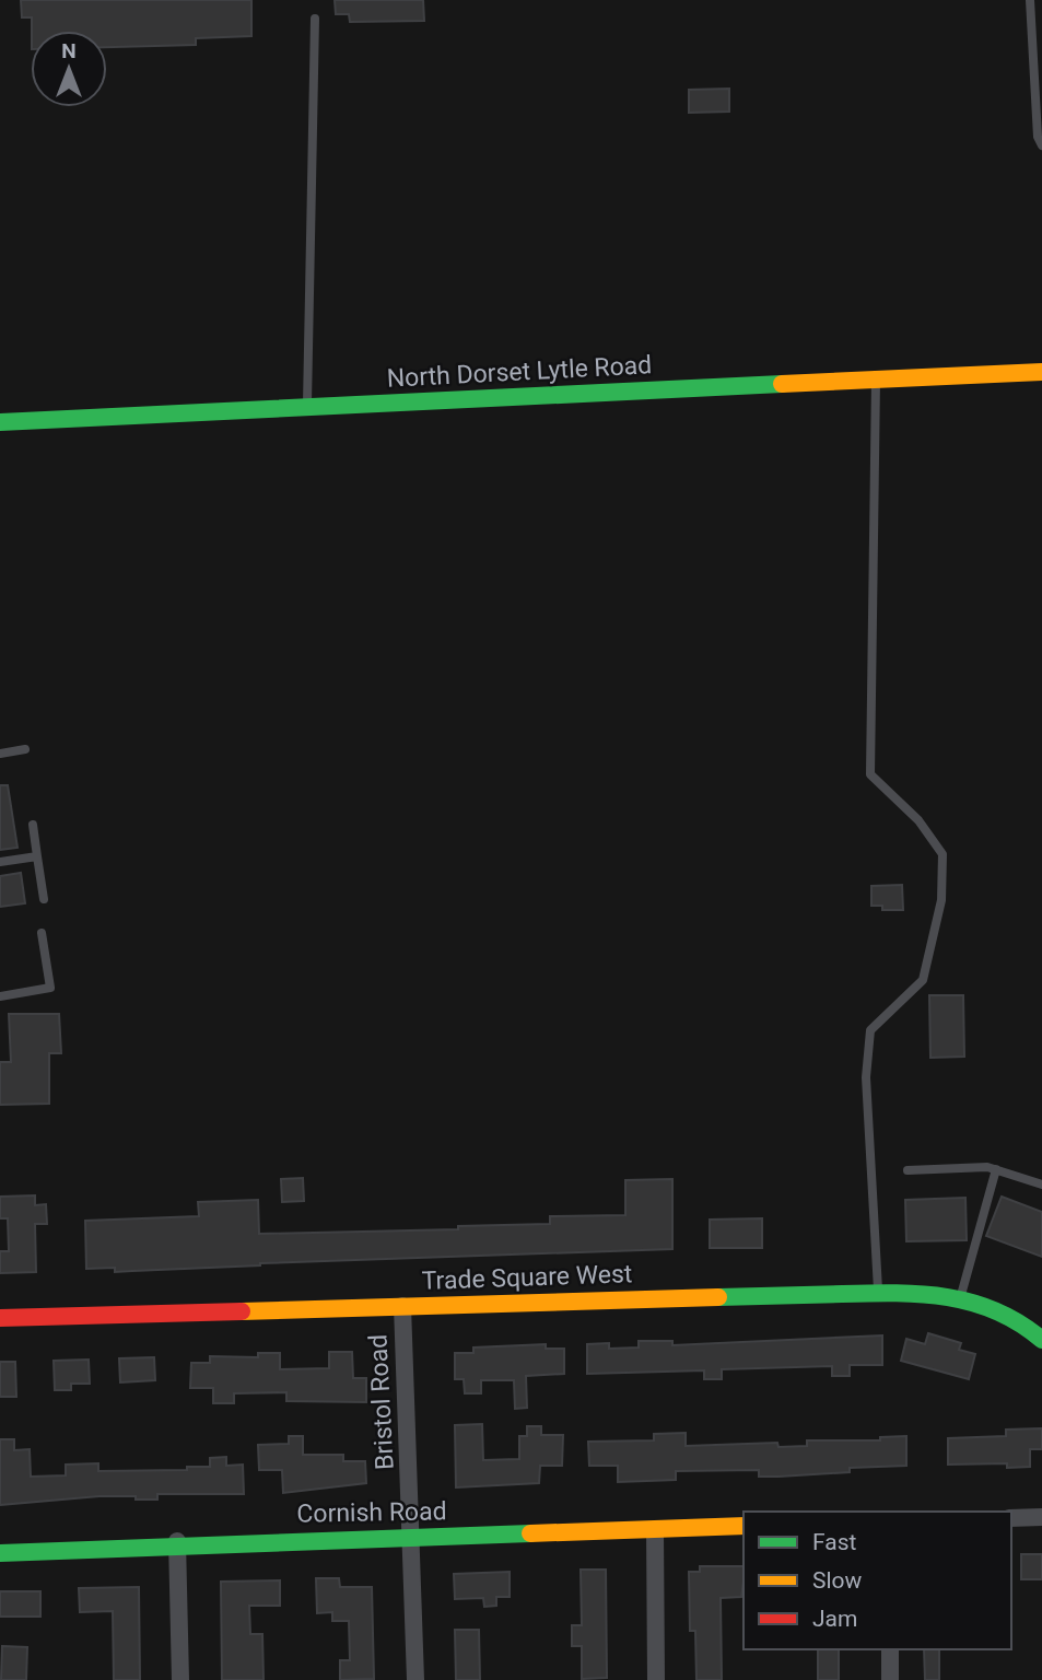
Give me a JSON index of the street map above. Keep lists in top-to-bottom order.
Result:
{
  "streets": {
    "street": [
      "North Dorset Lytle Road",
      "Trade Square West",
      "Bristol Road",
      "Cornish Road"
    ]
  },
  "crossings": [
    ["Trade Square West", "Bristol Road"],
    ["Bristol Road", "Cornish Road"]
  ],
  "legend": ["Fast", "Slow", "Jam"],
  "north": "top"
}
